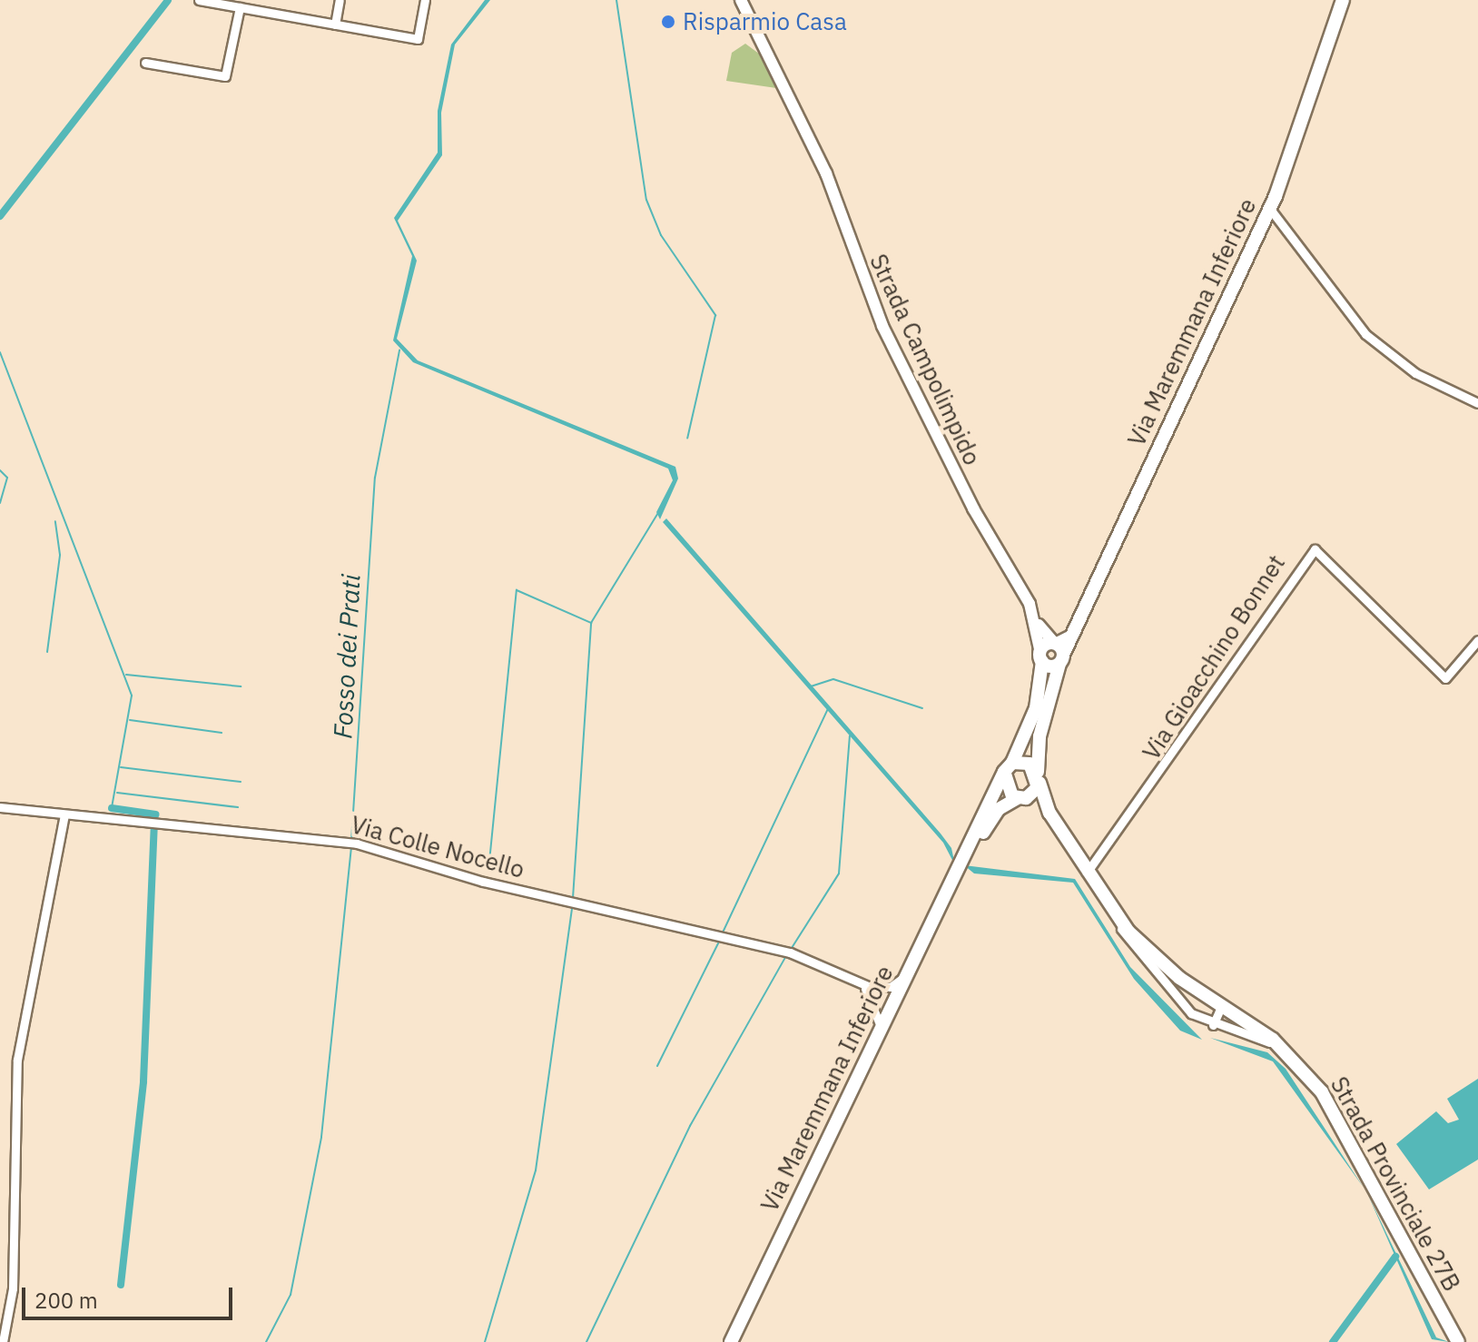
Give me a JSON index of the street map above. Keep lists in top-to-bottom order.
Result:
{
  "streets": {
    "main road": ["Via Maremmana Inferiore", "Strada Provinciale 27B"],
    "street": ["Strada Campolimpido", "Via Gioacchino Bonnet", "Via Colle Nocello"]
  },
  "crossings": [
    ["Via Maremmana Inferiore", "Strada Campolimpido"],
    ["Via Maremmana Inferiore", "Via Colle Nocello"],
    ["Via Gioacchino Bonnet", "Strada Provinciale 27B"]
  ],
  "water": ["Fosso dei Prati"],
  "places": ["Risparmio Casa"],
  "scale_bar": "200 m"
}
